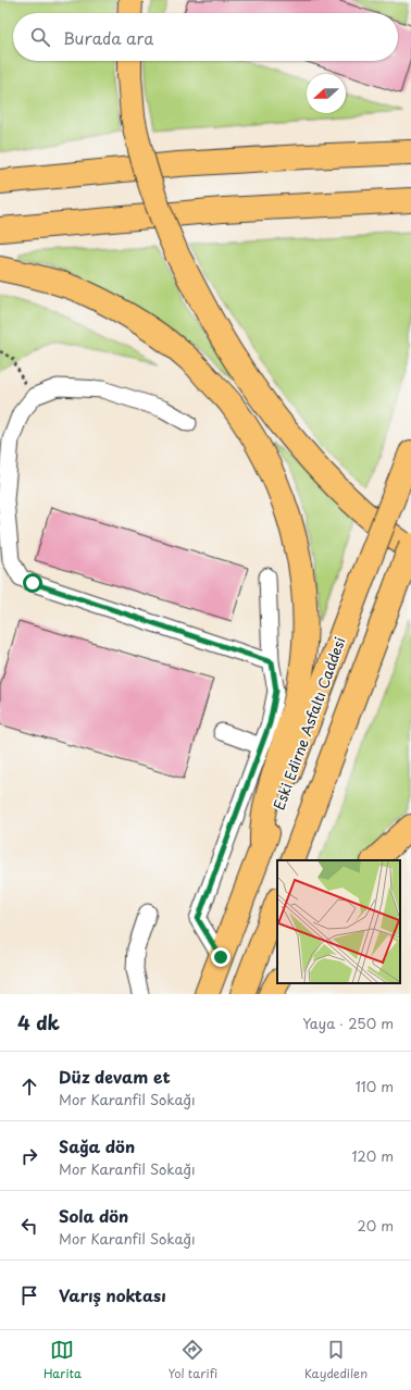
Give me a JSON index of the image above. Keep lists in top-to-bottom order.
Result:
{
  "streets": {
    "highway": ["Eski Edirne Asfaltı Caddesi"]
  },
  "north": "left",
  "page": {
    "search": "Burada ara",
    "heading": ["4 dk", "Yaya · 250 m"],
    "list": [
      ["Düz devam et", "Mor Karanfil Sokağı", "110 m"],
      ["Sağa dön", "Mor Karanfil Sokağı", "120 m"],
      ["Sola dön", "Mor Karanfil Sokağı", "20 m"],
      "Varış noktası"
    ],
    "nav": ["Harita", "Yol tarifi", "Kaydedilen"]
  }
}
